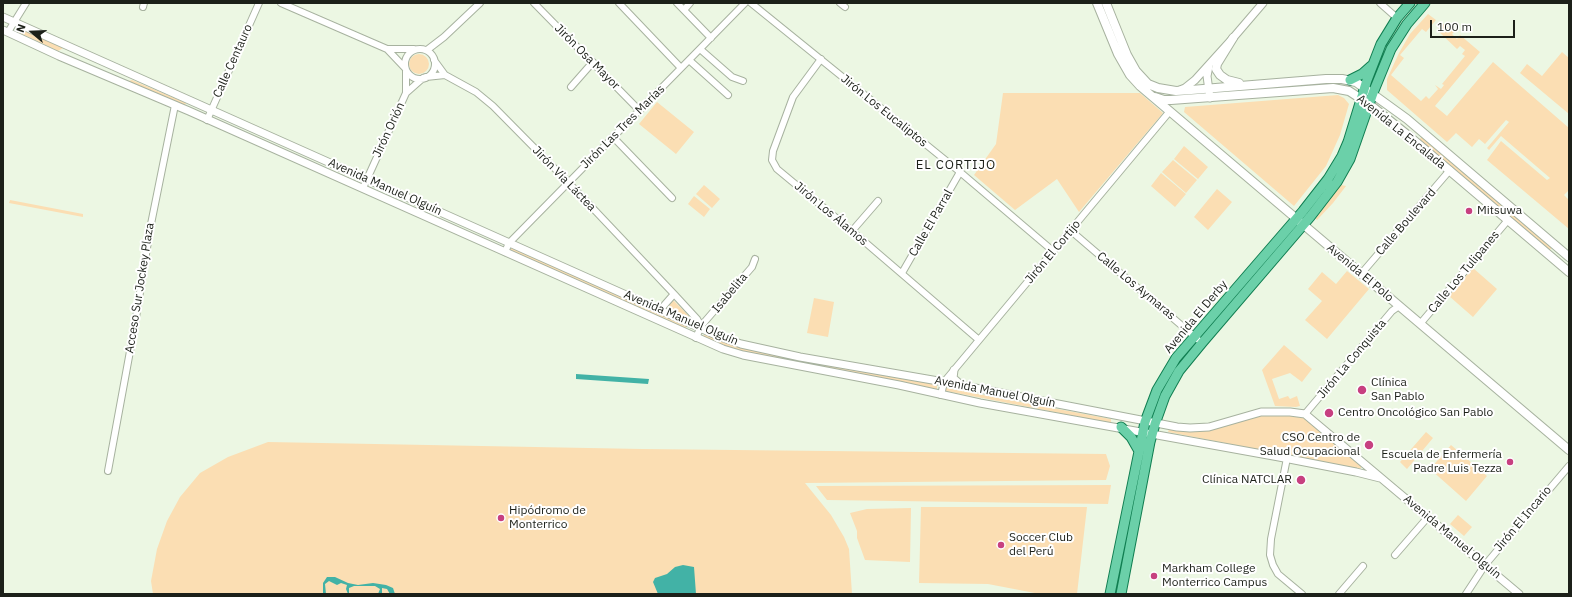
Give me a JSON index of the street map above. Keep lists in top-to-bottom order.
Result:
{
  "streets": {
    "main road": ["Avenida La Encalada", "Avenida El Polo", "Avenida El Derby"],
    "street": [
      "Jirón Osa Mayor",
      "Calle Centauro",
      "Jirón Los Eucaliptos",
      "Jirón Las Tres Marías",
      "Jirón Orión",
      "Jirón Vía Láctea",
      "Avenida Manuel Olguín",
      "Jirón Los Álamos",
      "Calle Boulevard",
      "Calle El Parral",
      "Jirón El Cortijo",
      "Calle Los Tulipanes",
      "Calle Los Aymaras",
      "Acceso Sur Jockey Plaza",
      "Isabelita",
      "Jirón La Conquista",
      "Jirón El Incario"
    ]
  },
  "crossings": [
    ["Jirón Osa Mayor", "Jirón Las Tres Marías"],
    ["Calle Centauro", "Avenida Manuel Olguín"],
    ["Jirón Los Eucaliptos", "Jirón Los Álamos"],
    ["Jirón Los Eucaliptos", "Calle El Parral"],
    ["Jirón Los Eucaliptos", "Jirón El Cortijo"],
    ["Jirón Las Tres Marías", "Jirón Vía Láctea"],
    ["Jirón Las Tres Marías", "Avenida Manuel Olguín"],
    ["Jirón Orión", "Jirón Vía Láctea"],
    ["Jirón Orión", "Avenida Manuel Olguín"],
    ["Avenida La Encalada", "Calle Boulevard"],
    ["Avenida La Encalada", "Calle Los Tulipanes"],
    ["Avenida La Encalada", "Avenida El Polo"],
    ["Avenida La Encalada", "Avenida El Derby"],
    ["Jirón Vía Láctea", "Avenida Manuel Olguín"],
    ["Jirón Vía Láctea", "Isabelita"],
    ["Avenida Manuel Olguín", "Jirón El Cortijo"],
    ["Avenida Manuel Olguín", "Acceso Sur Jockey Plaza"],
    ["Avenida Manuel Olguín", "Isabelita"],
    ["Avenida Manuel Olguín", "Avenida El Derby"],
    ["Avenida Manuel Olguín", "Jirón La Conquista"],
    ["Avenida Manuel Olguín", "Jirón El Incario"],
    ["Jirón Los Álamos", "Calle El Parral"],
    ["Jirón Los Álamos", "Jirón El Cortijo"],
    ["Calle Boulevard", "Avenida El Polo"],
    ["Jirón El Cortijo", "Avenida El Polo"],
    ["Jirón El Cortijo", "Calle Los Aymaras"],
    ["Calle Los Tulipanes", "Avenida El Polo"],
    ["Avenida El Polo", "Avenida El Derby"],
    ["Avenida El Polo", "Jirón La Conquista"],
    ["Calle Los Aymaras", "Avenida El Derby"]
  ],
  "districts": ["EL CORTIJO"],
  "places": [
    "Mitsuwa",
    "Clínica San Pablo",
    "Centro Oncológico San Pablo",
    "CSO Centro de Salud Ocupacional",
    "Escuela de Enfermería Padre Luis Tezza",
    "Clínica NATCLAR",
    "Hipódromo de Monterrico",
    "Soccer Club del Perú",
    "Markham College Monterrico Campus"
  ],
  "scale_bar": "100 m",
  "north": "left"
}
